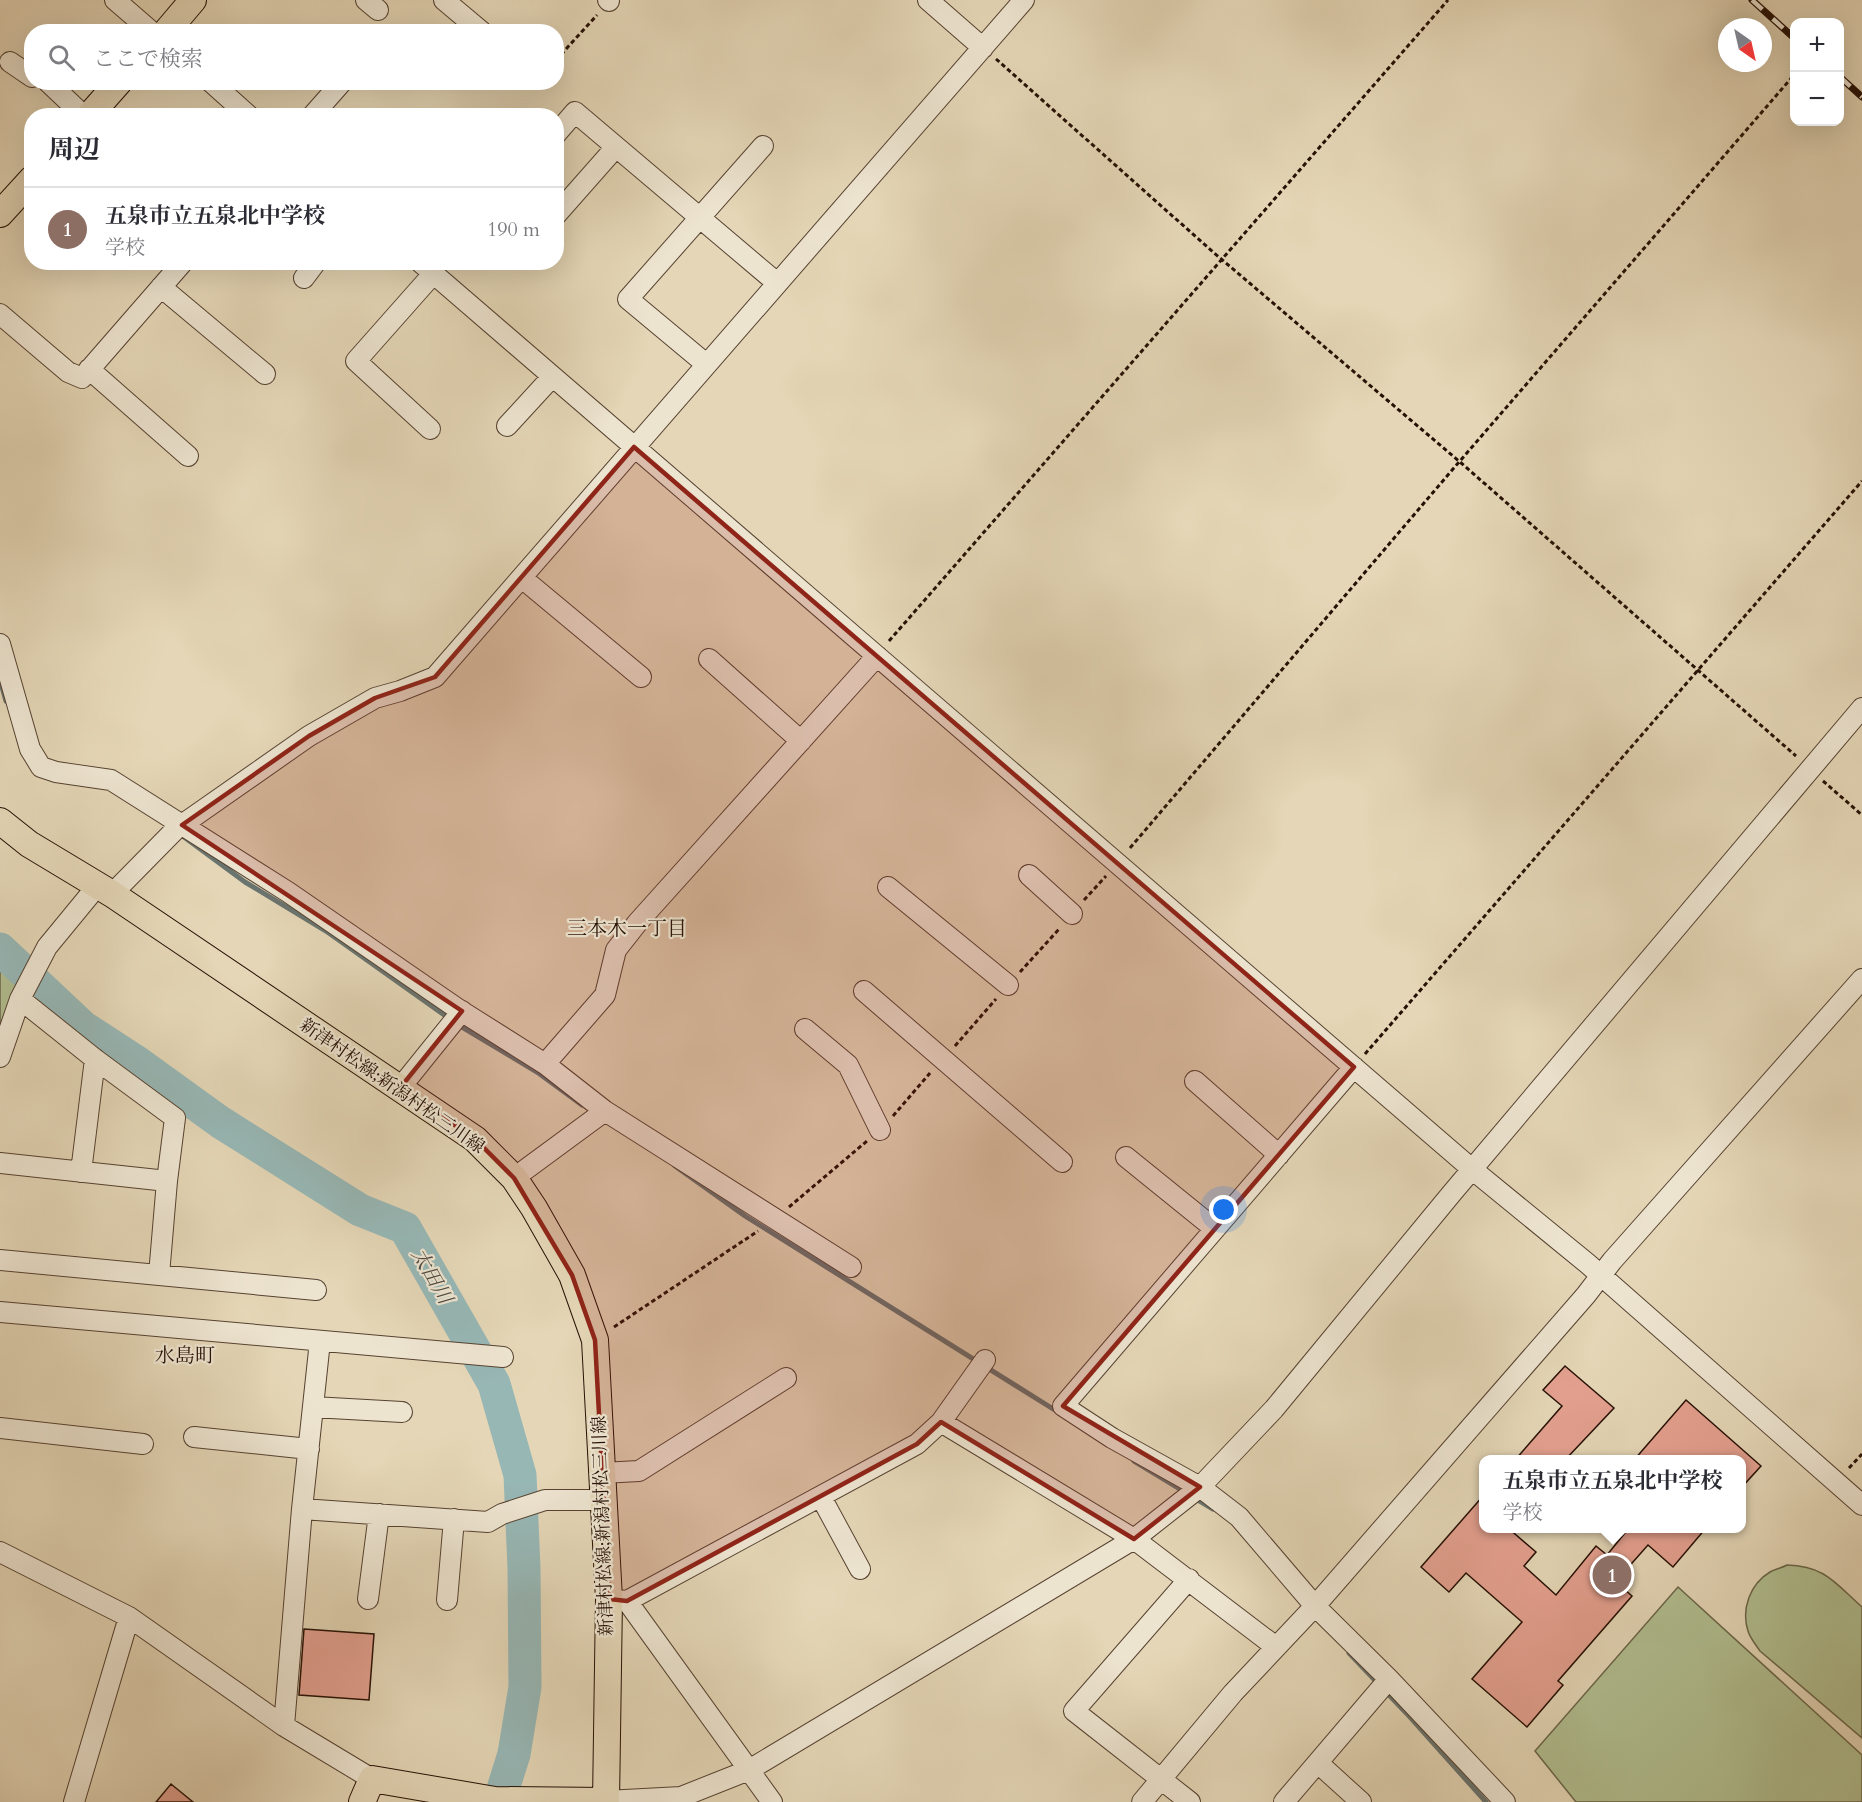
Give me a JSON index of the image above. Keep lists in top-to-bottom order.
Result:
{
  "streets": {
    "main road": ["新津村松線;新潟村松三川線"]
  },
  "districts": ["三本木一丁目", "水島町"],
  "water": ["太田川"],
  "north": "bottom right",
  "page": {
    "map_buttons": ["+", "−"],
    "search": "ここで検索",
    "heading": "周辺",
    "list": [
      {
        "mark": "1",
        "name": "五泉市立五泉北中学校",
        "note": "学校",
        "value": "190 m"
      }
    ],
    "popup": ["五泉市立五泉北中学校", "学校"],
    "pins": "1"
  }
}
